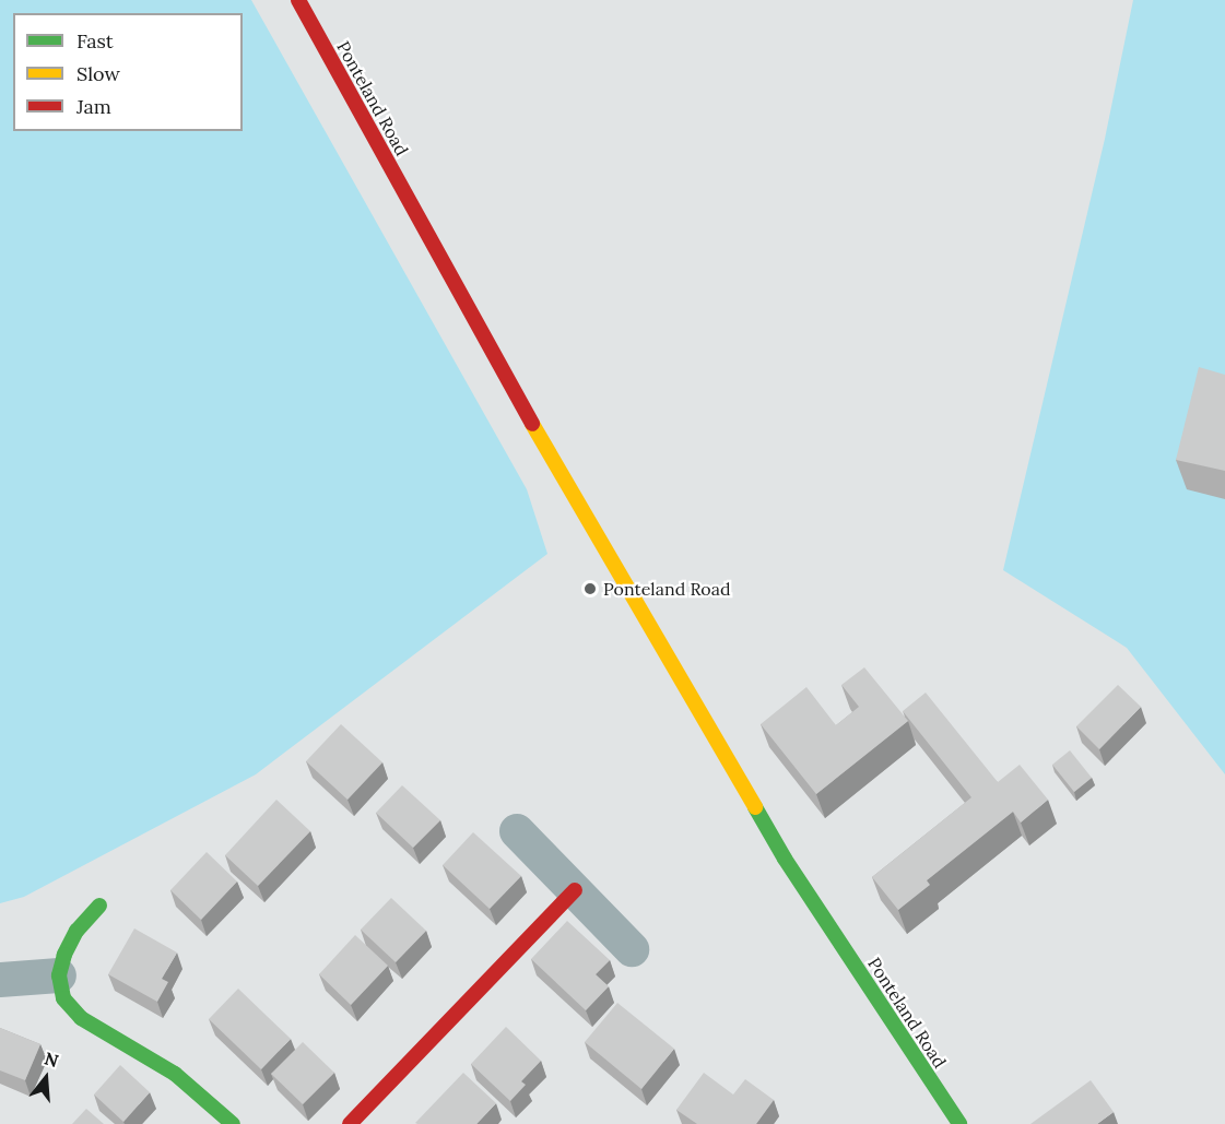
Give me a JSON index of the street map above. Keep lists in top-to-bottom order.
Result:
{
  "streets": {
    "main road": ["Ponteland Road"]
  },
  "places": ["Ponteland Road"],
  "legend": ["Fast", "Slow", "Jam"],
  "north": "top"
}
